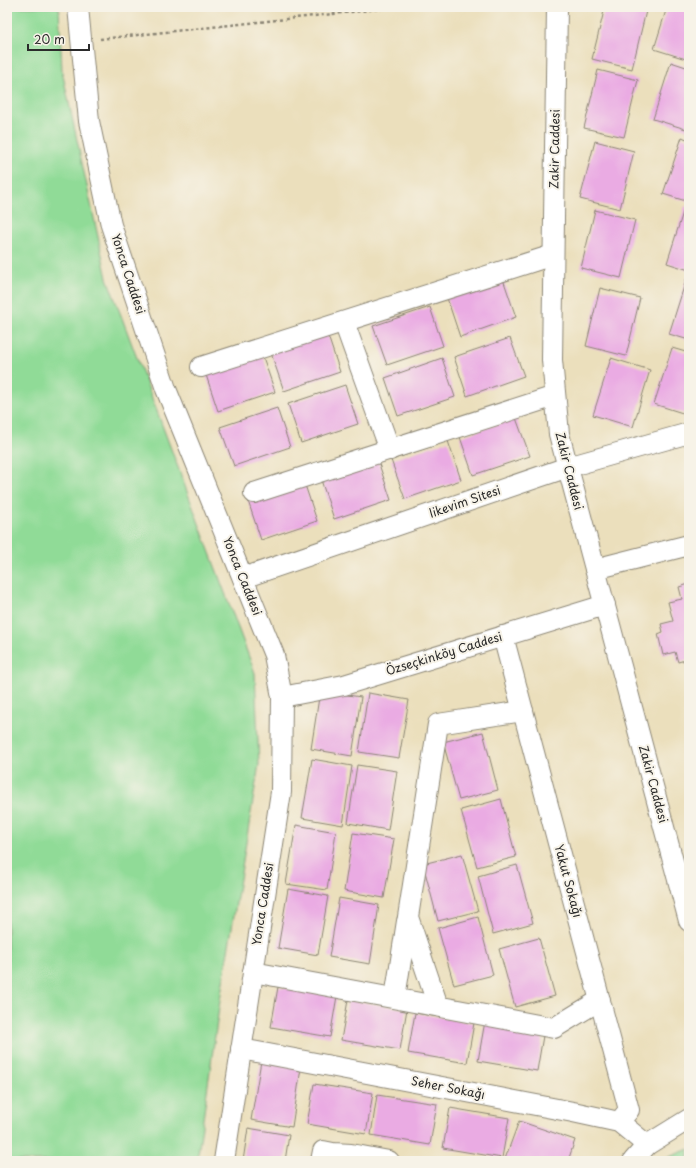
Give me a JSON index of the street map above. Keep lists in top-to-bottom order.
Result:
{
  "streets": {
    "street": [
      "Zakir Caddesi",
      "Yonca Caddesi",
      "likevim Sitesi",
      "Özseçkinköy Caddesi",
      "Yakut Sokağı",
      "Seher Sokağı"
    ]
  },
  "crossings": [
    ["Zakir Caddesi", "likevim Sitesi"],
    ["Zakir Caddesi", "Özseçkinköy Caddesi"],
    ["Yonca Caddesi", "likevim Sitesi"],
    ["Yonca Caddesi", "Özseçkinköy Caddesi"],
    ["Yonca Caddesi", "Seher Sokağı"],
    ["Özseçkinköy Caddesi", "Yakut Sokağı"],
    ["Yakut Sokağı", "Seher Sokağı"]
  ],
  "scale_bar": "20 m"
}
